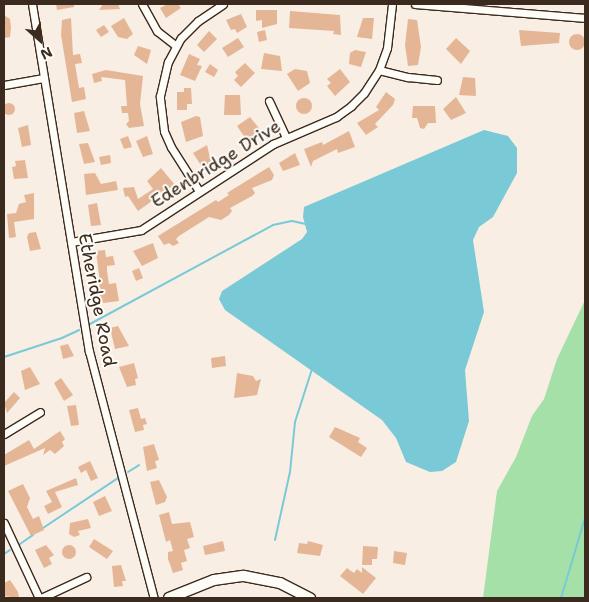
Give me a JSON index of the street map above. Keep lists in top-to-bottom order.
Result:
{
  "streets": {
    "street": ["Edenbridge Drive", "Etheridge Road"]
  },
  "crossings": [
    ["Edenbridge Drive", "Etheridge Road"]
  ],
  "north": "bottom right"
}
